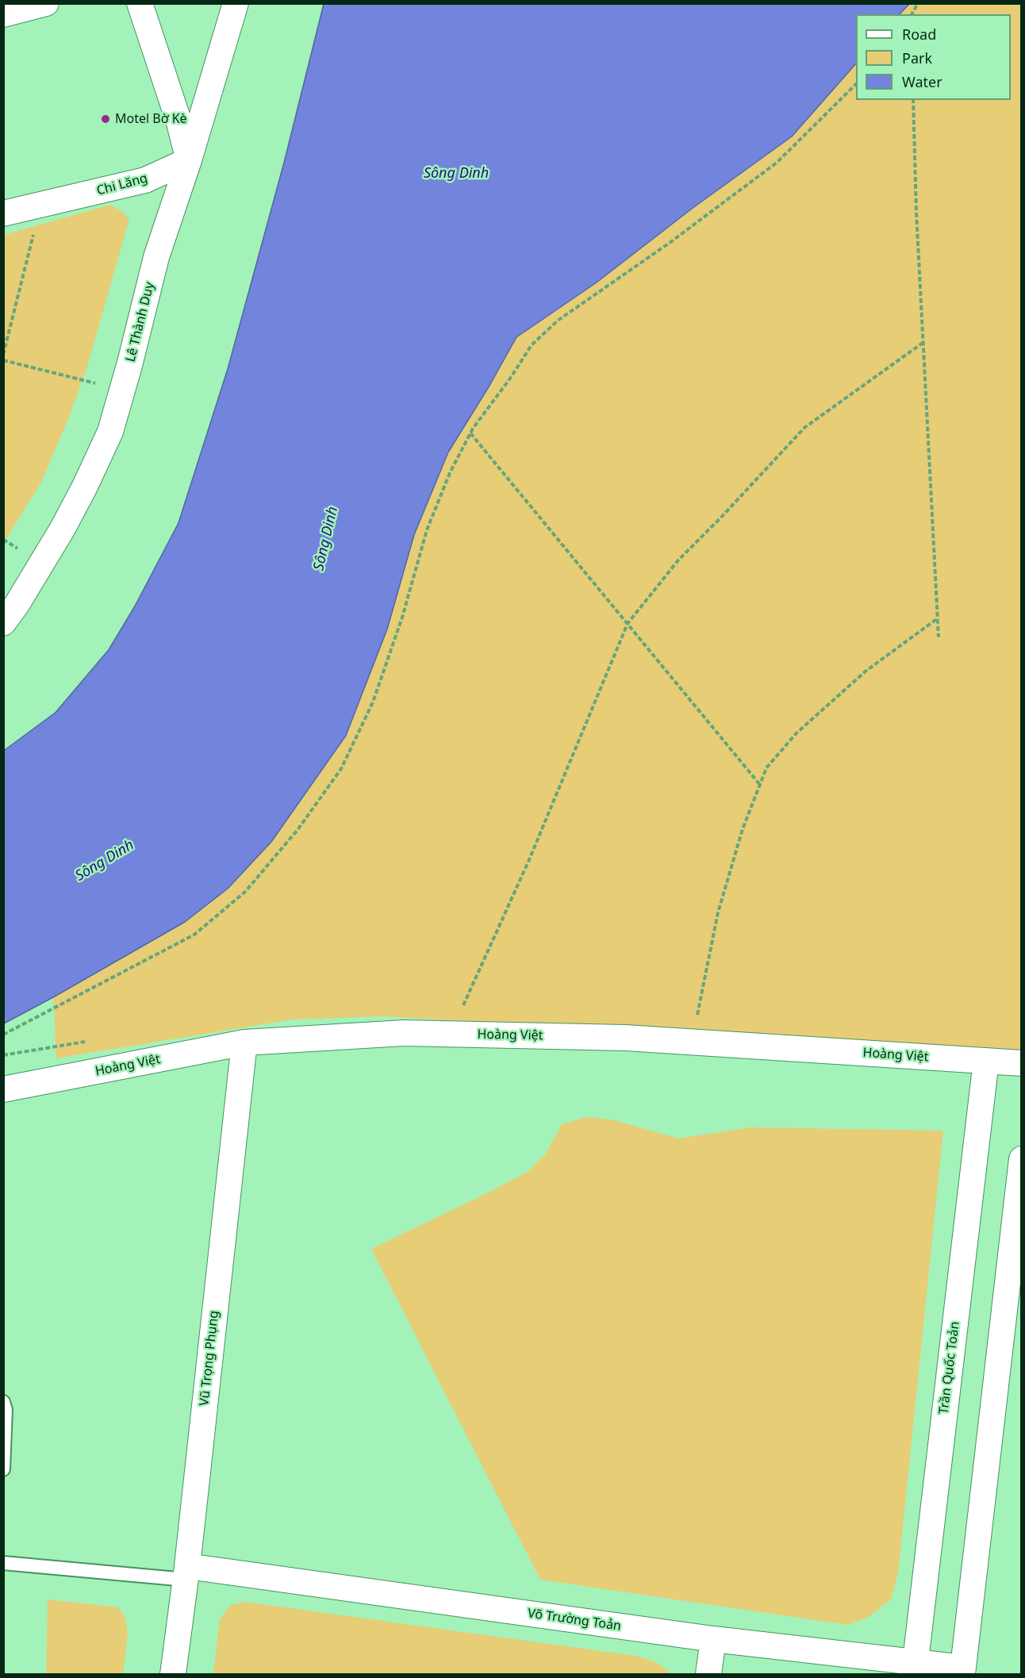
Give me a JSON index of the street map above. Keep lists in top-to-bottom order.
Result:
{
  "streets": {
    "street": [
      "Chi Lăng",
      "Lê Thành Duy",
      "Hoàng Việt",
      "Vũ Trọng Phụng",
      "Trần Quốc Toản",
      "Võ Trường Toản"
    ]
  },
  "crossings": [
    ["Chi Lăng", "Lê Thành Duy"],
    ["Hoàng Việt", "Vũ Trọng Phụng"],
    ["Hoàng Việt", "Trần Quốc Toản"],
    ["Vũ Trọng Phụng", "Võ Trường Toản"],
    ["Trần Quốc Toản", "Võ Trường Toản"]
  ],
  "water": ["Sông Dinh"],
  "places": ["Motel Bờ Kè"],
  "legend": ["Road", "Park", "Water"]
}
